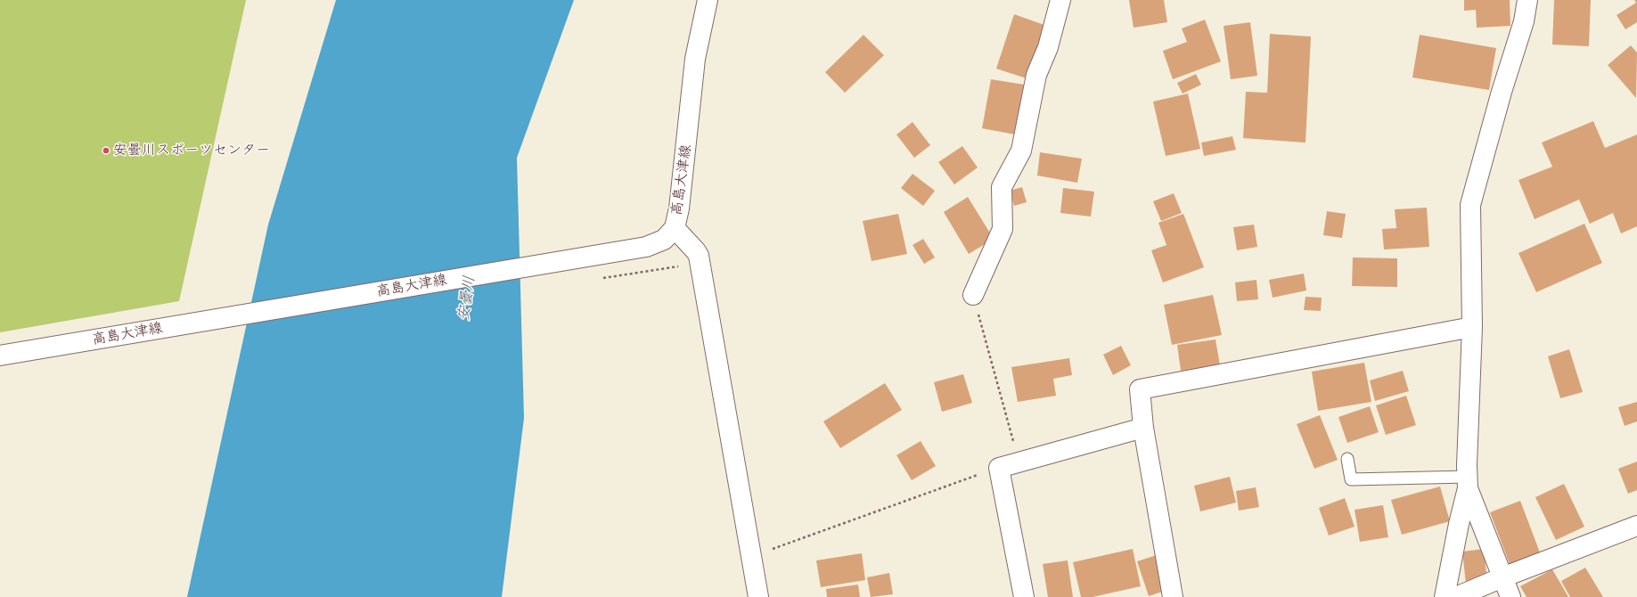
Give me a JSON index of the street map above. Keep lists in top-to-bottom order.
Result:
{
  "streets": {
    "street": ["高島大津線"]
  },
  "water": ["安曇川"],
  "places": ["安曇川スポーツセンター"]
}
